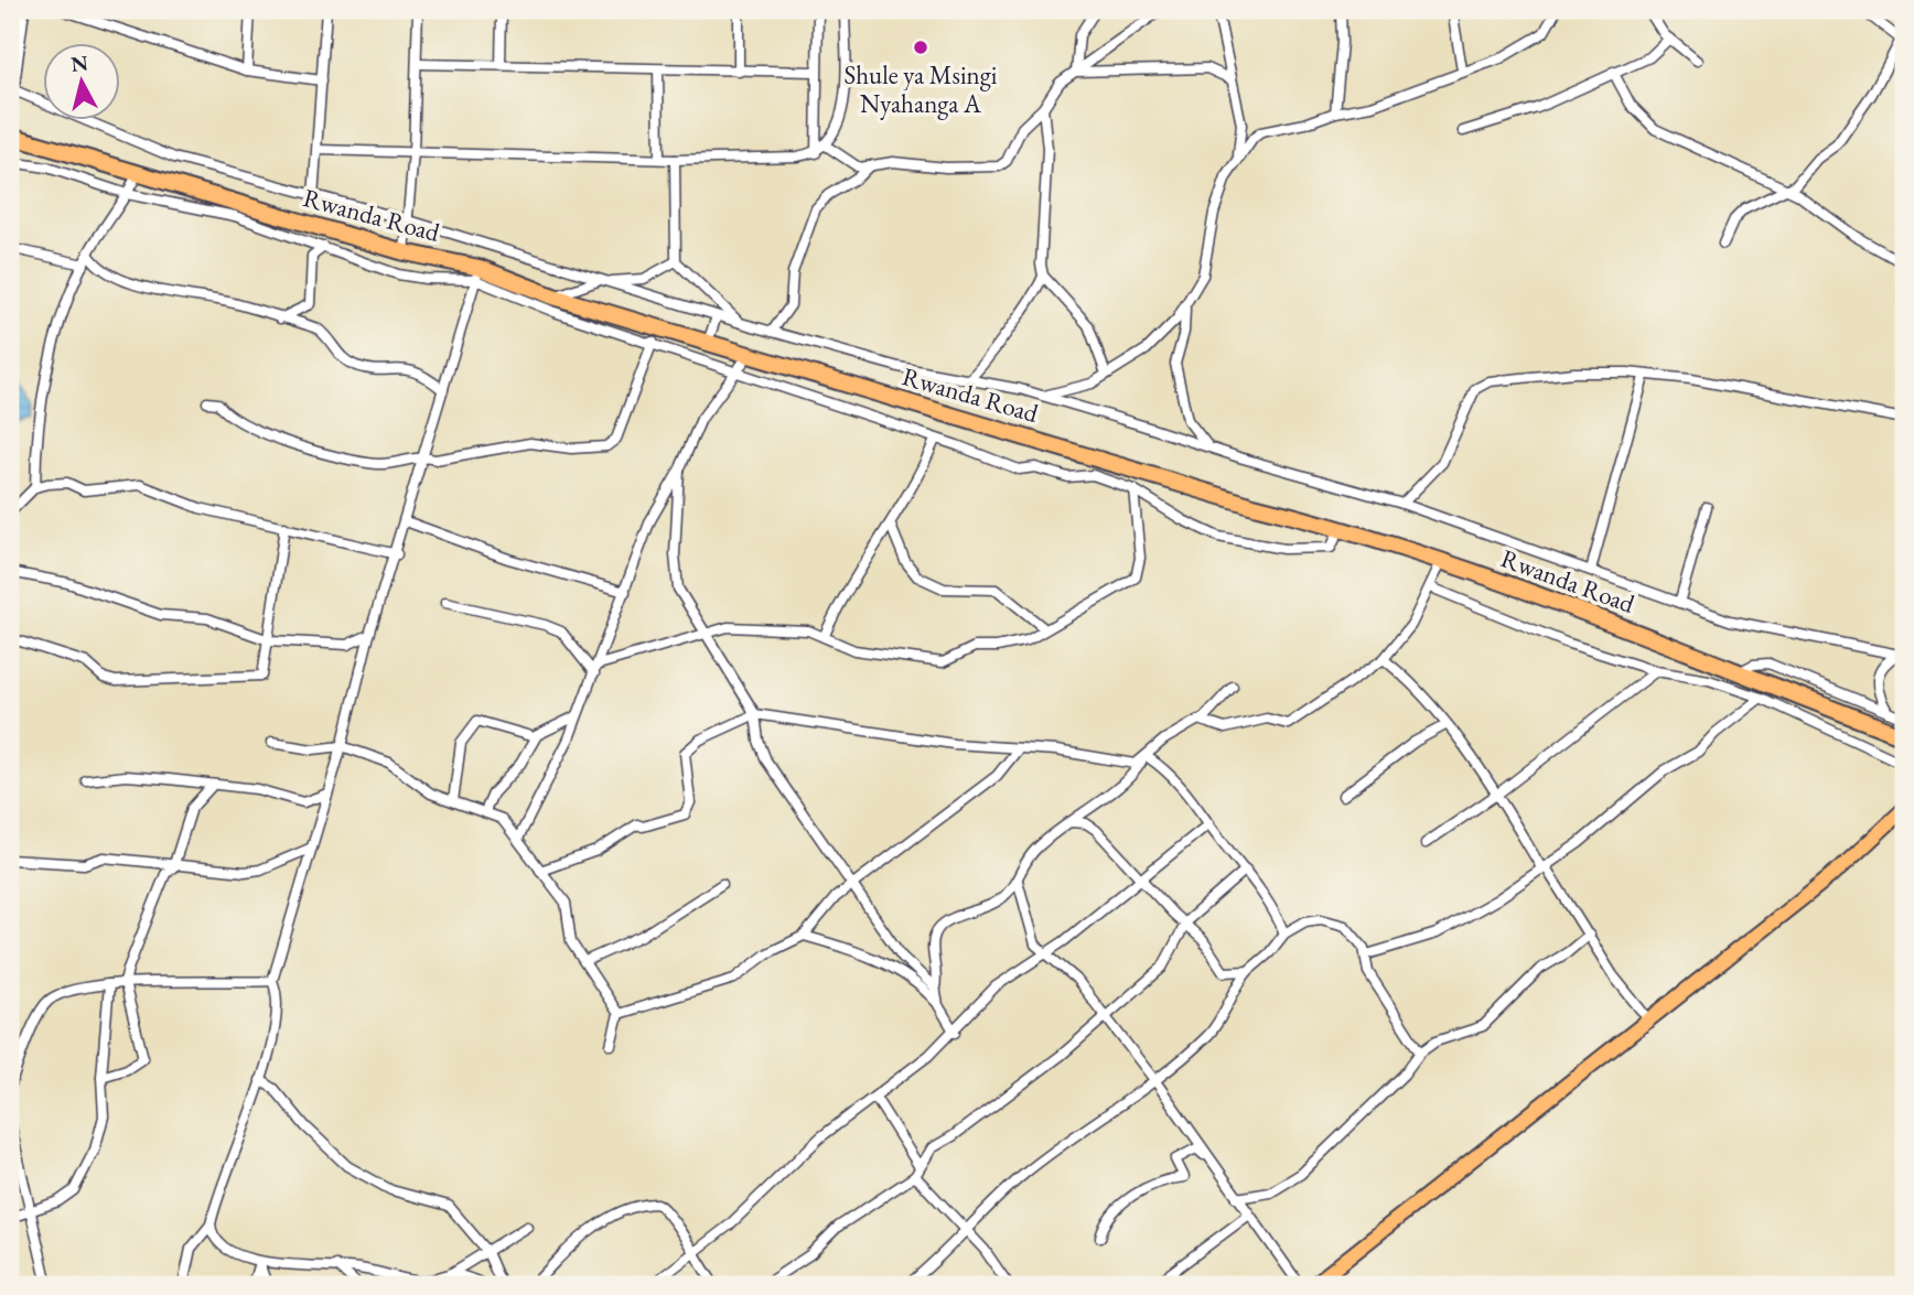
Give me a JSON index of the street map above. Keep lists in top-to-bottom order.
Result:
{
  "streets": {
    "highway": ["Rwanda Road"]
  },
  "places": ["Shule ya Msingi Nyahanga A"],
  "north": "top"
}
